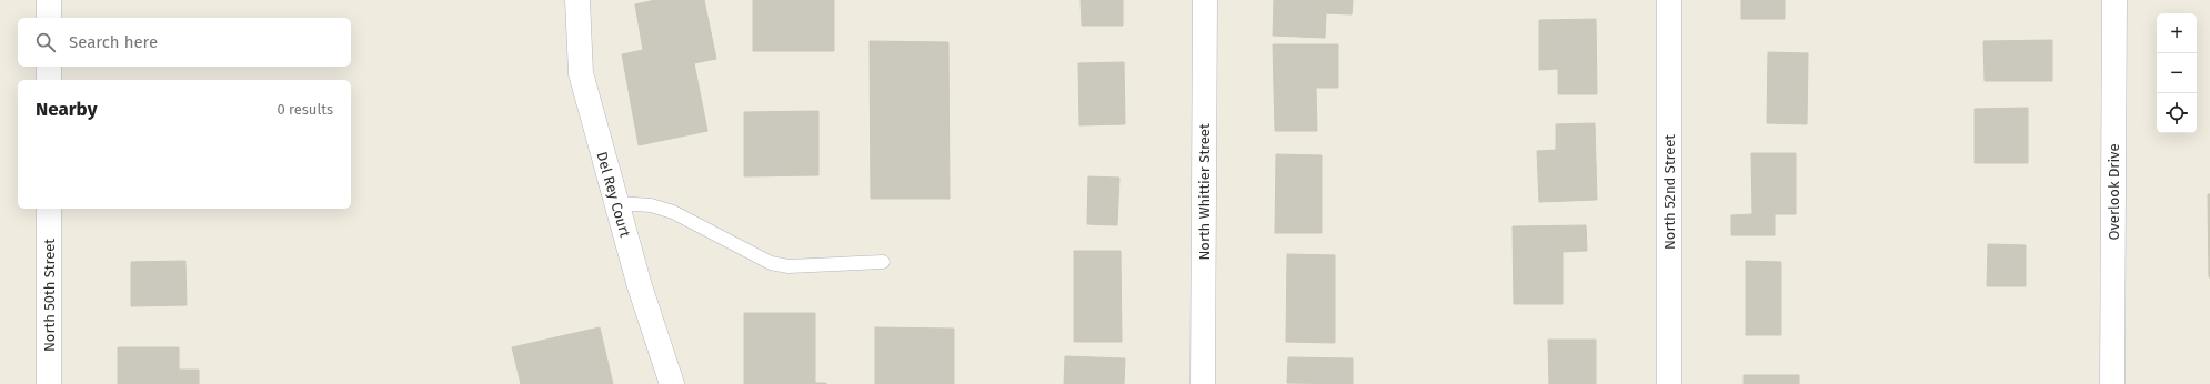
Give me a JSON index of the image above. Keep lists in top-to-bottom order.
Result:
{
  "streets": {
    "street": [
      "North Whittier Street",
      "North 52nd Street",
      "Overlook Drive",
      "Del Rey Court",
      "North 50th Street"
    ]
  },
  "page": {
    "map_buttons": ["+", "−"],
    "search": "Search here",
    "heading": ["Nearby", "0 results"]
  }
}
